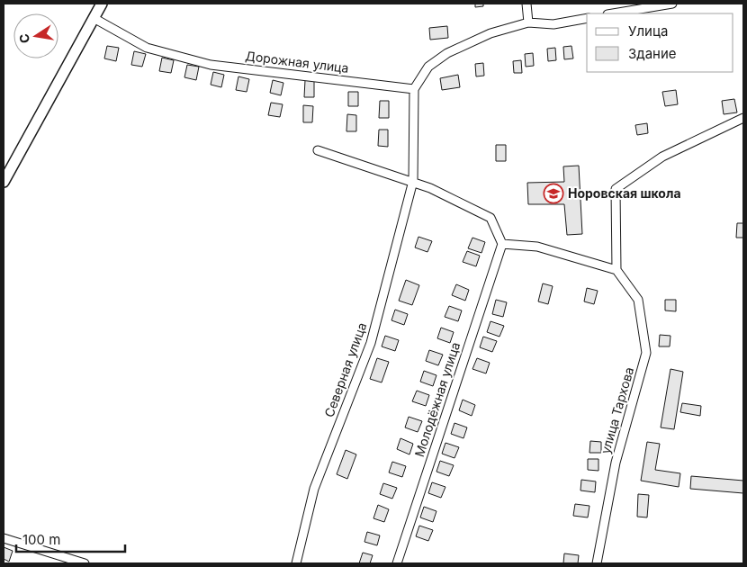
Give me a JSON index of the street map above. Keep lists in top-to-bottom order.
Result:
{
  "streets": {
    "street": [
      "Дорожная улица",
      "Северная улица",
      "Молодёжная улица",
      "улица Тархова"
    ]
  },
  "places": {
    "school or university": ["Норовская школа"]
  },
  "legend": ["Улица", "Здание"],
  "scale_bar": "100 m",
  "north": "left"
}
